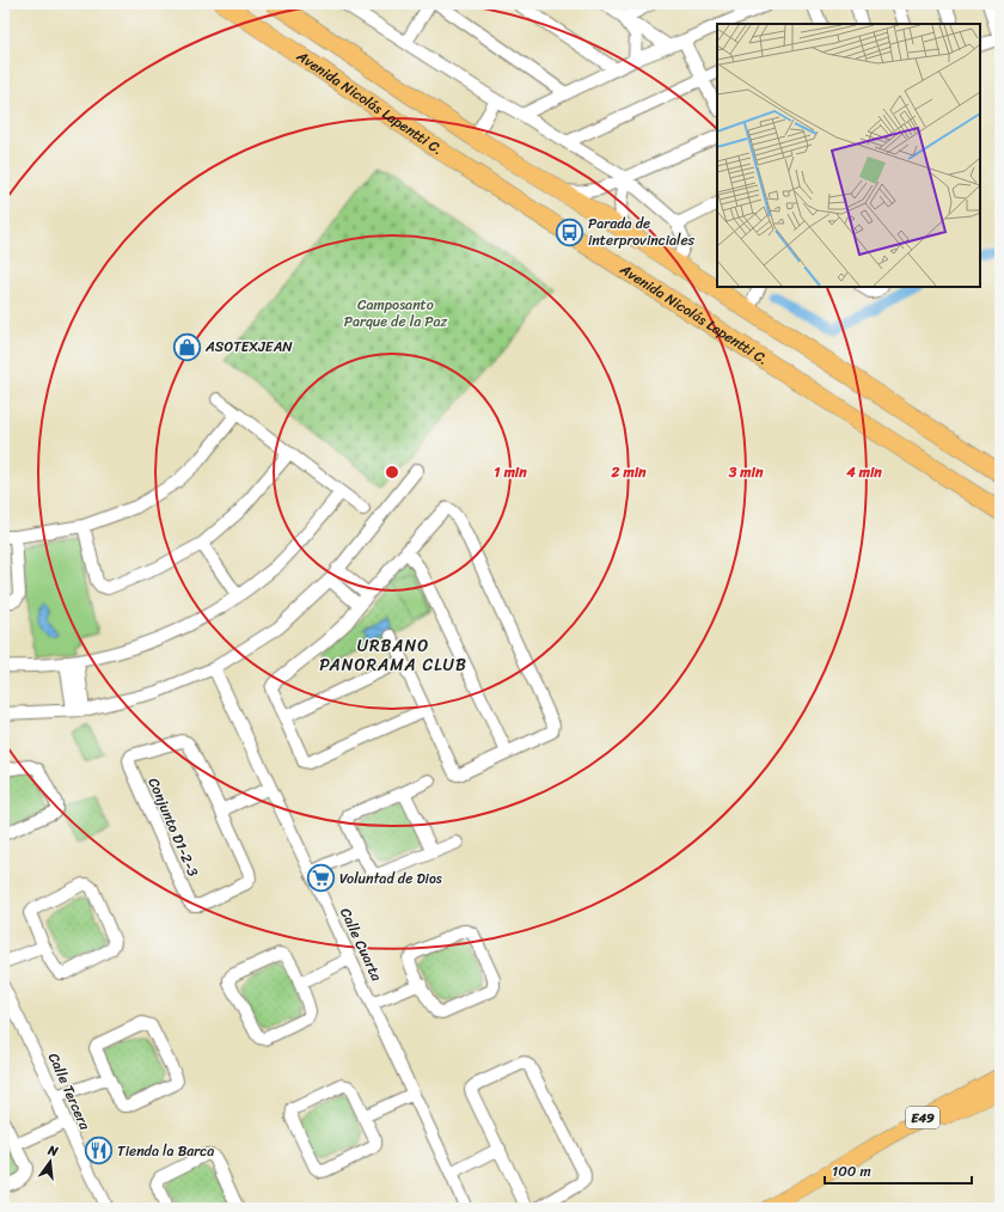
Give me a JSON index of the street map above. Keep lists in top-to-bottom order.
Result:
{
  "streets": {
    "highway": ["Avenida Nicolás Lapentti C."],
    "main road": ["E49"],
    "street": ["Conjunto D1-2-3", "Calle Cuarta", "Calle Tercera"]
  },
  "districts": ["URBANO PANORAMA CLUB"],
  "parks": ["Camposanto Parque de la Paz"],
  "places": {
    "bus stop": ["Parada de interprovinciales"],
    "shop": ["ASOTEXJEAN"],
    "supermarket": ["Voluntad de Dios"],
    "restaurant": ["Tienda la Barca"]
  },
  "scale_bar": "100 m",
  "north": "top",
  "rings": [
    "1 min",
    "2 min",
    "3 min",
    "4 min"
  ]
}
